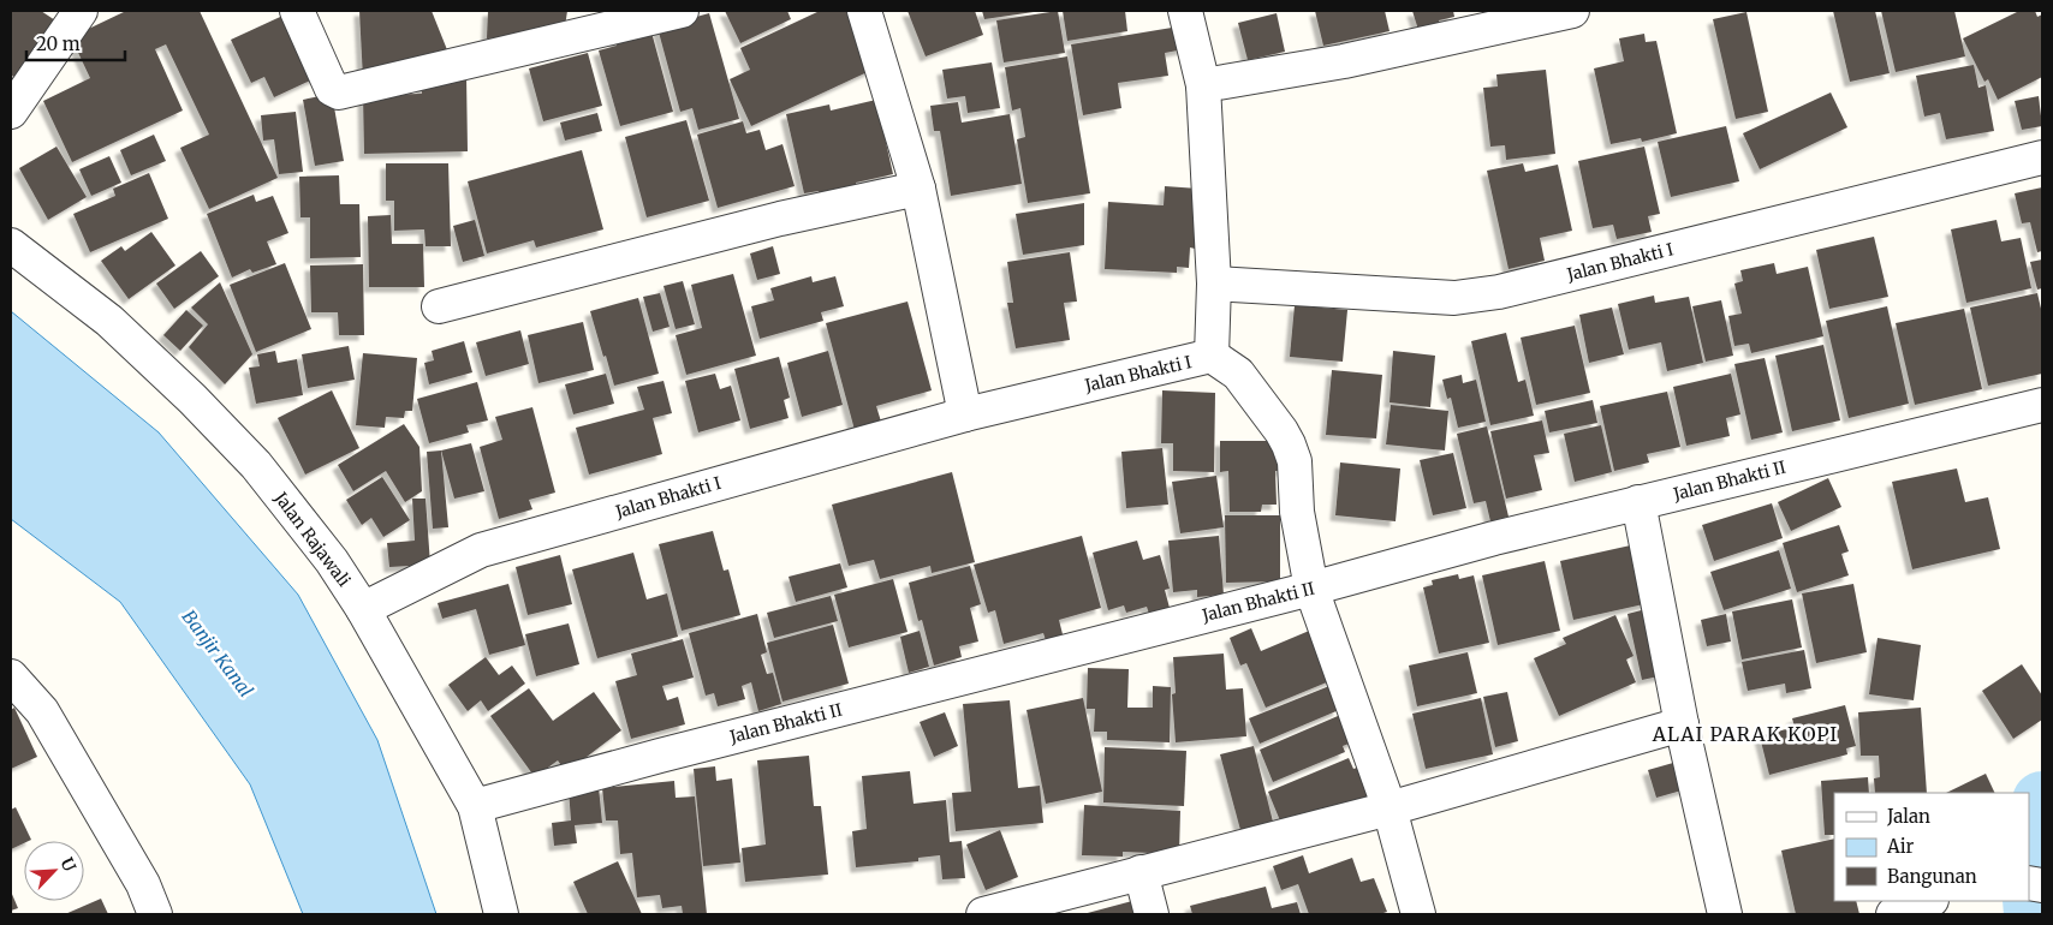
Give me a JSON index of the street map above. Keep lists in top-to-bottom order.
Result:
{
  "streets": {
    "street": ["Jalan Bhakti I", "Jalan Bhakti II", "Jalan Rajawali"]
  },
  "crossings": [
    ["Jalan Bhakti I", "Jalan Rajawali"],
    ["Jalan Bhakti II", "Jalan Rajawali"]
  ],
  "districts": ["ALAI PARAK KOPI"],
  "water": ["Banjir Kanal"],
  "legend": ["Jalan", "Air", "Bangunan"],
  "scale_bar": "20 m",
  "north": "top right"
}
